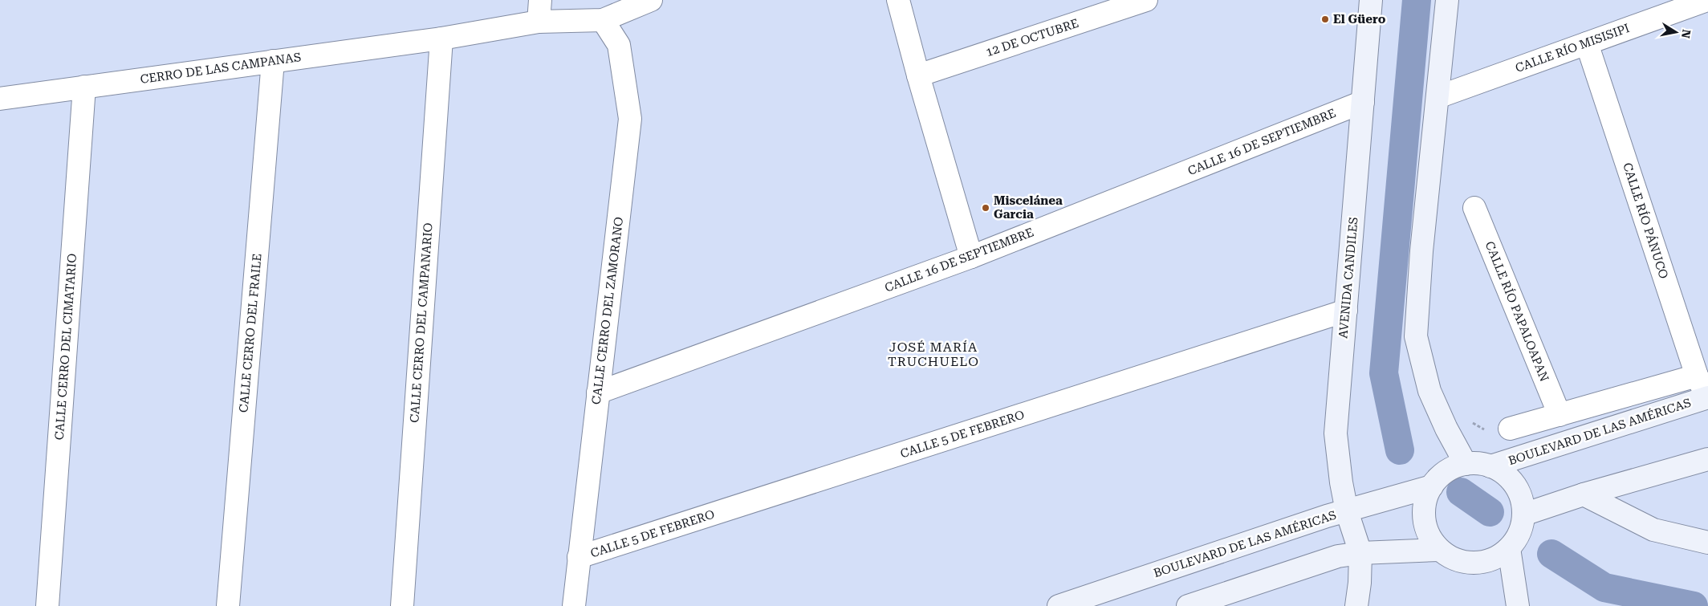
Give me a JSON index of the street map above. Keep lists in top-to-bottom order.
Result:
{
  "streets": {
    "main road": ["AVENIDA CANDILES", "BOULEVARD DE LAS AMÉRICAS"],
    "street": [
      "12 DE OCTUBRE",
      "CALLE RÍO MISISIPI",
      "CERRO DE LAS CAMPANAS",
      "CALLE 16 DE SEPTIEMBRE",
      "CALLE RÍO PÁNUCO",
      "CALLE CERRO DEL ZAMORANO",
      "CALLE RÍO PAPALOAPAN",
      "CALLE CERRO DEL CAMPANARIO",
      "CALLE CERRO DEL FRAILE",
      "CALLE CERRO DEL CIMATARIO",
      "CALLE 5 DE FEBRERO"
    ]
  },
  "crossings": [
    ["CALLE RÍO MISISIPI", "CALLE RÍO PÁNUCO"],
    ["CERRO DE LAS CAMPANAS", "CALLE CERRO DEL ZAMORANO"],
    ["CERRO DE LAS CAMPANAS", "CALLE CERRO DEL CAMPANARIO"],
    ["CERRO DE LAS CAMPANAS", "CALLE CERRO DEL FRAILE"],
    ["CERRO DE LAS CAMPANAS", "CALLE CERRO DEL CIMATARIO"],
    ["CALLE 16 DE SEPTIEMBRE", "AVENIDA CANDILES"],
    ["CALLE 16 DE SEPTIEMBRE", "CALLE CERRO DEL ZAMORANO"],
    ["CALLE RÍO PÁNUCO", "BOULEVARD DE LAS AMÉRICAS"],
    ["AVENIDA CANDILES", "BOULEVARD DE LAS AMÉRICAS"],
    ["AVENIDA CANDILES", "CALLE 5 DE FEBRERO"],
    ["CALLE CERRO DEL ZAMORANO", "CALLE 5 DE FEBRERO"],
    ["CALLE RÍO PAPALOAPAN", "BOULEVARD DE LAS AMÉRICAS"]
  ],
  "districts": ["JOSÉ MARÍA TRUCHUELO"],
  "places": ["El Güero", "Miscelánea Garcia"],
  "north": "right"
}
